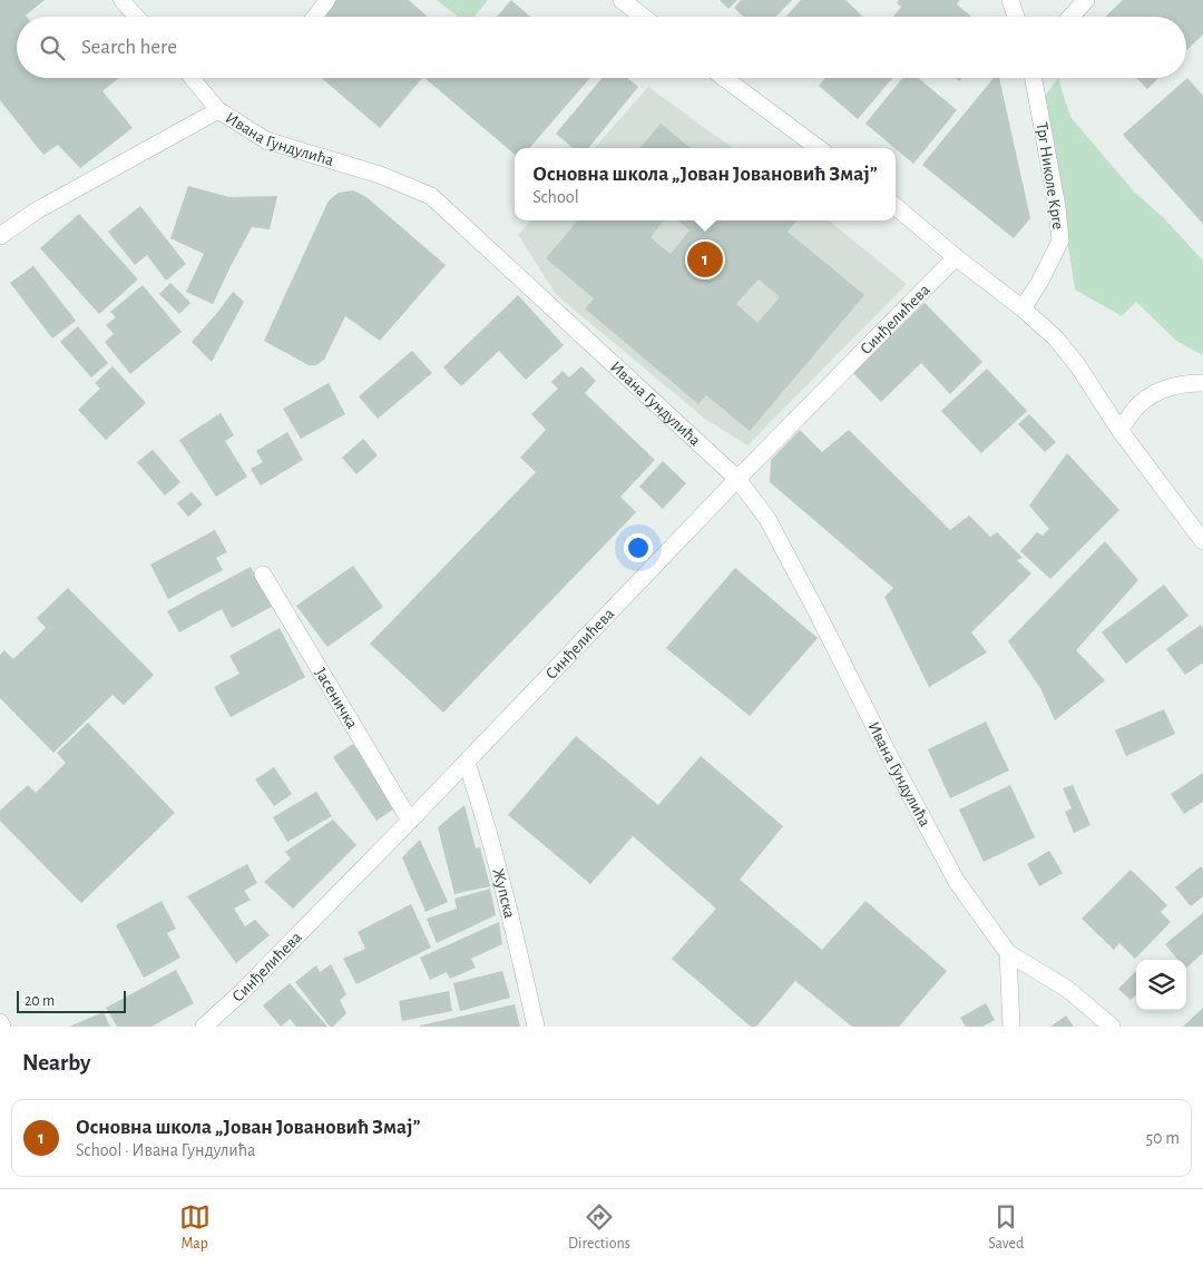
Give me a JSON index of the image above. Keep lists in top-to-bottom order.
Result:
{
  "streets": {
    "street": [
      "Ивана Гундулића",
      "Трг Николе Крге",
      "Синђелићева",
      "Јасеничка",
      "Жупска"
    ]
  },
  "crossings": [
    ["Ивана Гундулића", "Синђелићева"],
    ["Синђелићева", "Јасеничка"],
    ["Синђелићева", "Жупска"]
  ],
  "scale_bar": "20 m",
  "page": {
    "search": "Search here",
    "popup": ["Основна школа „Јован Јовановић Змај”", "School"],
    "pins": "1",
    "scale": "20 m",
    "heading": "Nearby",
    "list": [
      {
        "mark": "1",
        "name": "Основна школа „Јован Јовановић Змај”",
        "note": "School · Ивана Гундулића",
        "value": "50 m"
      }
    ],
    "nav": ["Map", "Directions", "Saved"]
  }
}
